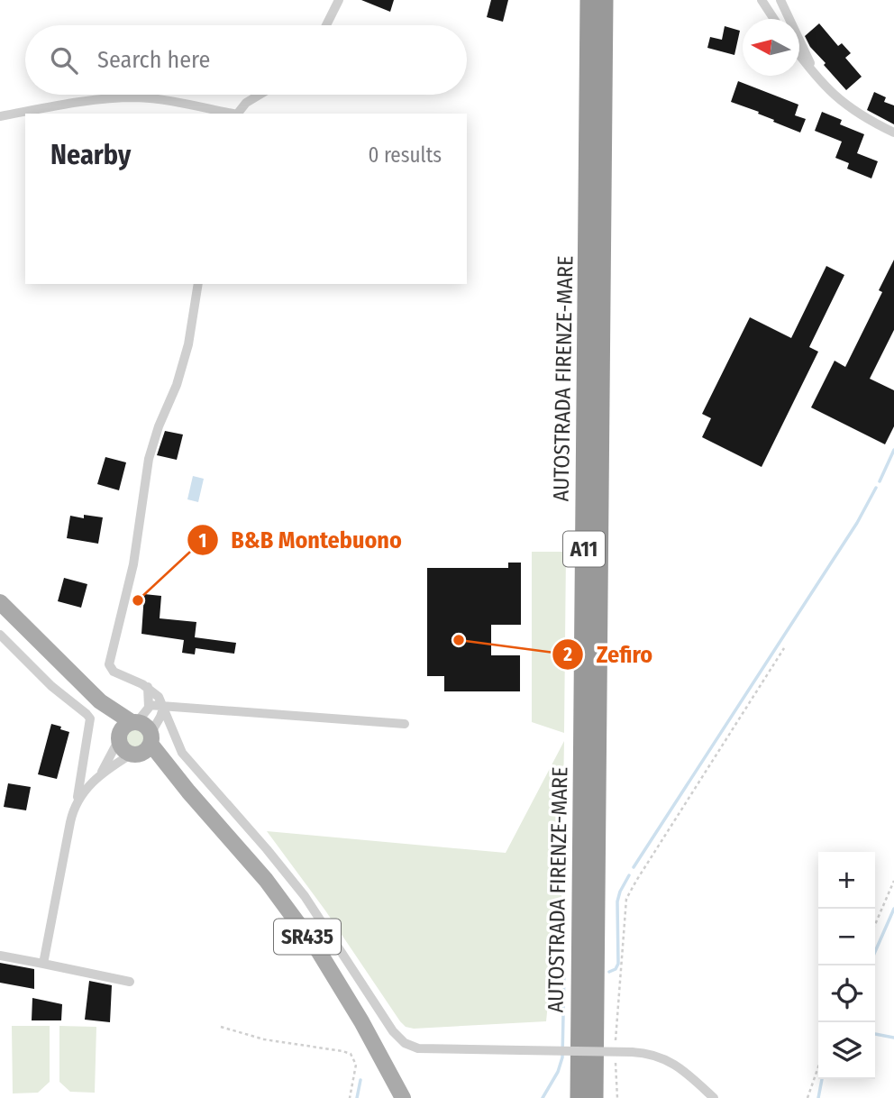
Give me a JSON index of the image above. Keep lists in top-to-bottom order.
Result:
{
  "streets": {
    "highway": ["AUTOSTRADA FIRENZE-MARE", "A11"],
    "main road": ["SR435"]
  },
  "places": ["B&B Montebuono", "Zefiro"],
  "north": "left",
  "page": {
    "search": "Search here",
    "heading": ["Nearby", "0 results"],
    "map_buttons": ["+", "−"]
  }
}
